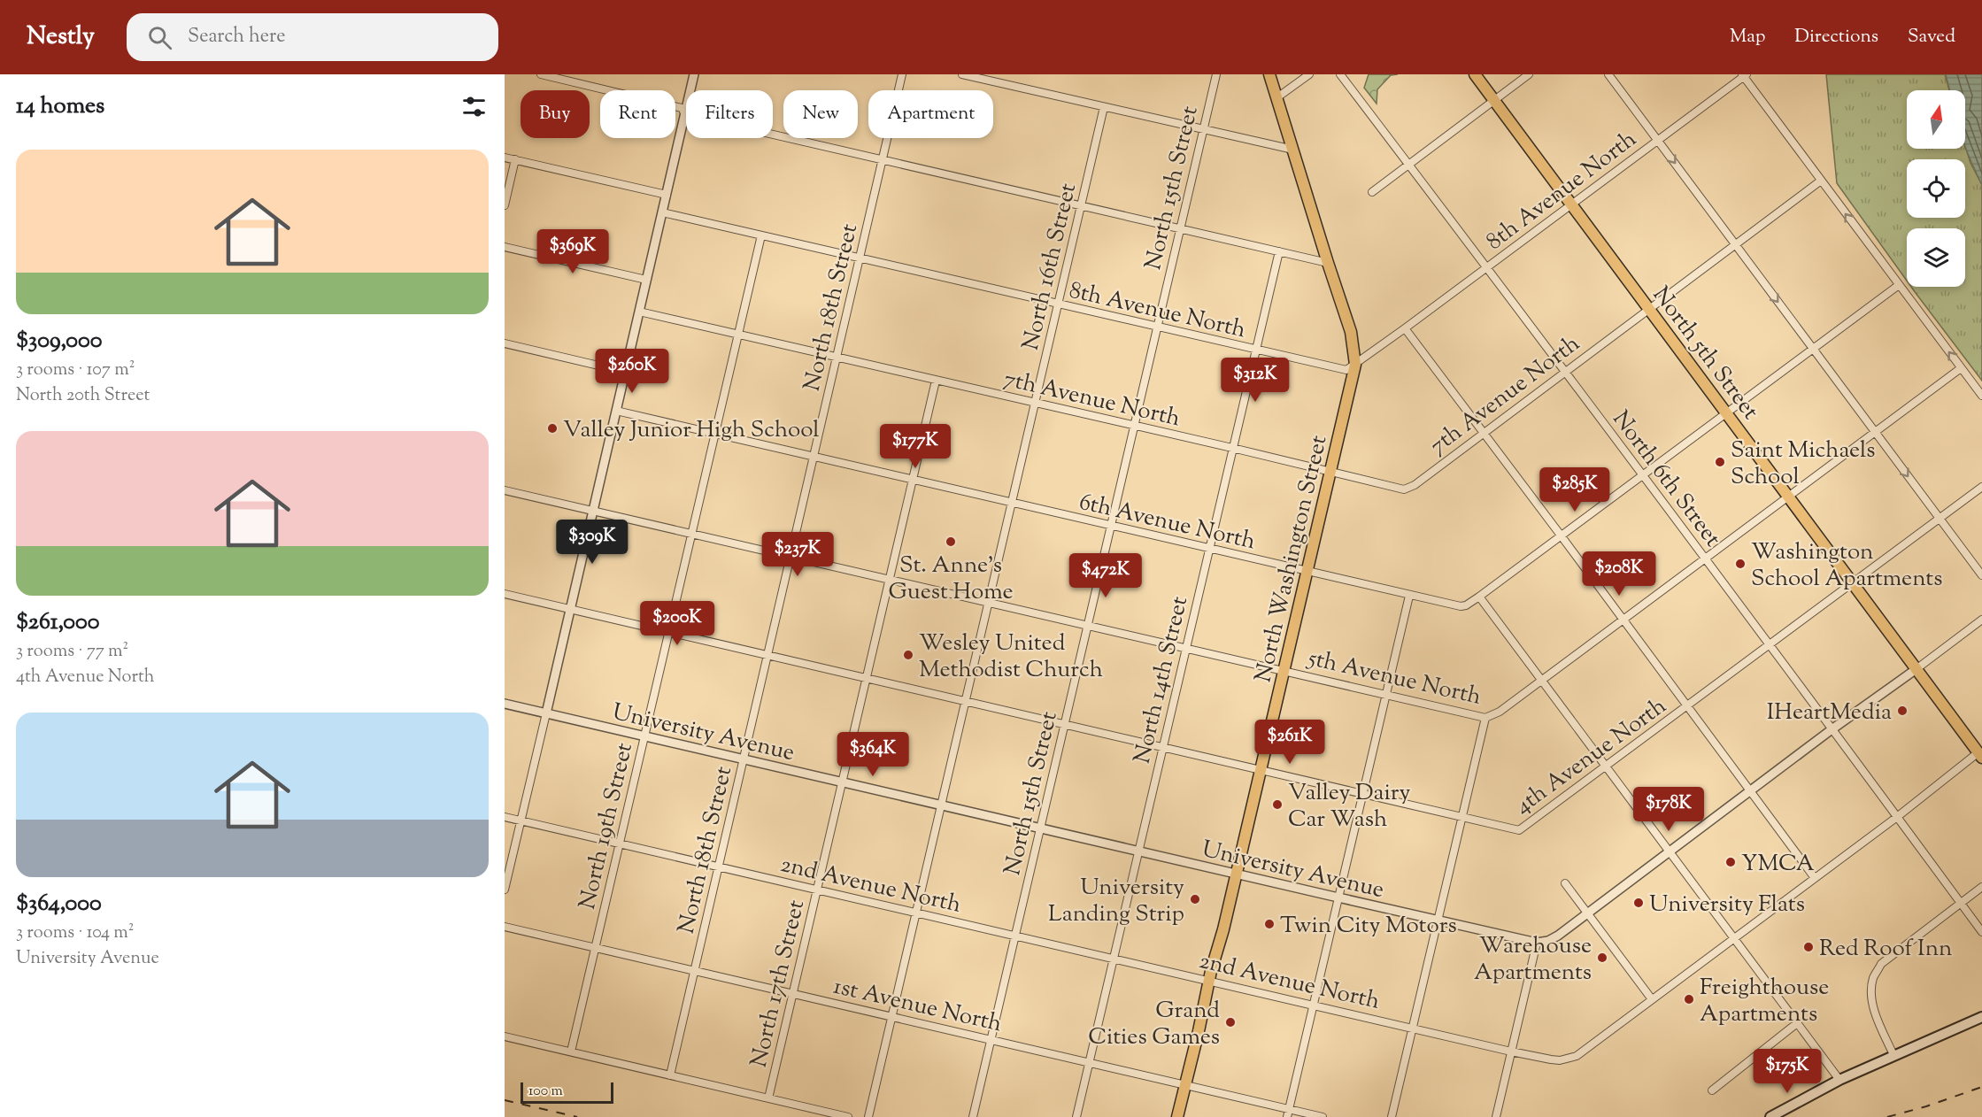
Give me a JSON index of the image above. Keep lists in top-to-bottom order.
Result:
{
  "streets": {
    "main road": ["North 5th Street", "North Washington Street"],
    "street": [
      "North 15th Street",
      "8th Avenue North",
      "North 16th Street",
      "North 18th Street",
      "7th Avenue North",
      "North 6th Street",
      "6th Avenue North",
      "5th Avenue North",
      "North 14th Street",
      "University Avenue",
      "4th Avenue North",
      "North 19th Street",
      "2nd Avenue North",
      "North 17th Street",
      "1st Avenue North"
    ]
  },
  "crossings": [
    ["North 15th Street", "8th Avenue North"],
    ["North 15th Street", "7th Avenue North"],
    ["North 15th Street", "6th Avenue North"],
    ["North 15th Street", "5th Avenue North"],
    ["North 15th Street", "University Avenue"],
    ["North 15th Street", "4th Avenue North"],
    ["North 15th Street", "2nd Avenue North"],
    ["North 15th Street", "1st Avenue North"],
    ["8th Avenue North", "North 16th Street"],
    ["8th Avenue North", "North 18th Street"],
    ["8th Avenue North", "North 5th Street"],
    ["8th Avenue North", "North 6th Street"],
    ["8th Avenue North", "North Washington Street"],
    ["8th Avenue North", "North 14th Street"],
    ["8th Avenue North", "North 19th Street"],
    ["North 16th Street", "7th Avenue North"],
    ["North 16th Street", "6th Avenue North"],
    ["North 16th Street", "5th Avenue North"],
    ["North 16th Street", "University Avenue"],
    ["North 16th Street", "4th Avenue North"],
    ["North 16th Street", "2nd Avenue North"],
    ["North 16th Street", "1st Avenue North"],
    ["North 18th Street", "7th Avenue North"],
    ["North 18th Street", "6th Avenue North"],
    ["North 18th Street", "5th Avenue North"],
    ["North 18th Street", "University Avenue"],
    ["North 18th Street", "4th Avenue North"],
    ["North 18th Street", "2nd Avenue North"],
    ["North 18th Street", "1st Avenue North"],
    ["North 5th Street", "7th Avenue North"],
    ["North 5th Street", "6th Avenue North"],
    ["North 5th Street", "5th Avenue North"],
    ["North 5th Street", "4th Avenue North"],
    ["North 5th Street", "2nd Avenue North"],
    ["7th Avenue North", "North 6th Street"],
    ["7th Avenue North", "North Washington Street"],
    ["7th Avenue North", "North 14th Street"],
    ["7th Avenue North", "North 19th Street"],
    ["7th Avenue North", "North 17th Street"],
    ["North 6th Street", "6th Avenue North"],
    ["North 6th Street", "5th Avenue North"],
    ["North 6th Street", "4th Avenue North"],
    ["North 6th Street", "2nd Avenue North"],
    ["6th Avenue North", "North Washington Street"],
    ["6th Avenue North", "North 14th Street"],
    ["6th Avenue North", "North 19th Street"],
    ["6th Avenue North", "North 17th Street"],
    ["North Washington Street", "5th Avenue North"],
    ["North Washington Street", "University Avenue"],
    ["North Washington Street", "4th Avenue North"],
    ["North Washington Street", "2nd Avenue North"],
    ["North Washington Street", "1st Avenue North"],
    ["5th Avenue North", "North 14th Street"],
    ["5th Avenue North", "North 19th Street"],
    ["5th Avenue North", "North 17th Street"],
    ["North 14th Street", "University Avenue"],
    ["North 14th Street", "4th Avenue North"],
    ["North 14th Street", "2nd Avenue North"],
    ["North 14th Street", "1st Avenue North"],
    ["University Avenue", "North 19th Street"],
    ["University Avenue", "North 17th Street"],
    ["4th Avenue North", "North 19th Street"],
    ["4th Avenue North", "North 17th Street"],
    ["North 19th Street", "2nd Avenue North"],
    ["North 19th Street", "1st Avenue North"],
    ["2nd Avenue North", "North 17th Street"],
    ["North 17th Street", "1st Avenue North"]
  ],
  "places": [
    "Valley Junior High School",
    "Saint Michaels School",
    "St. Anne's Guest Home",
    "Washington School Apartments",
    "Wesley United Methodist Church",
    "IHeartMedia",
    "Valley Dairy Car Wash",
    "YMCA",
    "University Landing Strip",
    "University Flats",
    "Twin City Motors",
    "Red Roof Inn",
    "Warehouse Apartments",
    "Freighthouse Apartments",
    "Grand Cities Games"
  ],
  "scale_bar": "100 m",
  "north": "top",
  "page": {
    "header": "Nestly",
    "search": "Search here",
    "nav": ["Map", "Directions", "Saved"],
    "heading": "14 homes",
    "chip": [
      "Buy",
      "Rent",
      "Filters",
      "New",
      "Apartment"
    ],
    "list": [
      {
        "name": "$309,000",
        "note": "3 rooms · 107 m² · North 20th Street"
      },
      {
        "name": "$261,000",
        "note": "3 rooms · 77 m² · 4th Avenue North"
      },
      {
        "name": "$364,000",
        "note": "3 rooms · 104 m² · University Avenue"
      }
    ],
    "price": [
      "$369K",
      "$260K",
      "$312K",
      "$177K",
      "$285K",
      "$309K",
      "$237K",
      "$208K",
      "$472K",
      "$200K",
      "$261K",
      "$364K",
      "$178K",
      "$175K"
    ],
    "scale": "100 m"
  }
}
